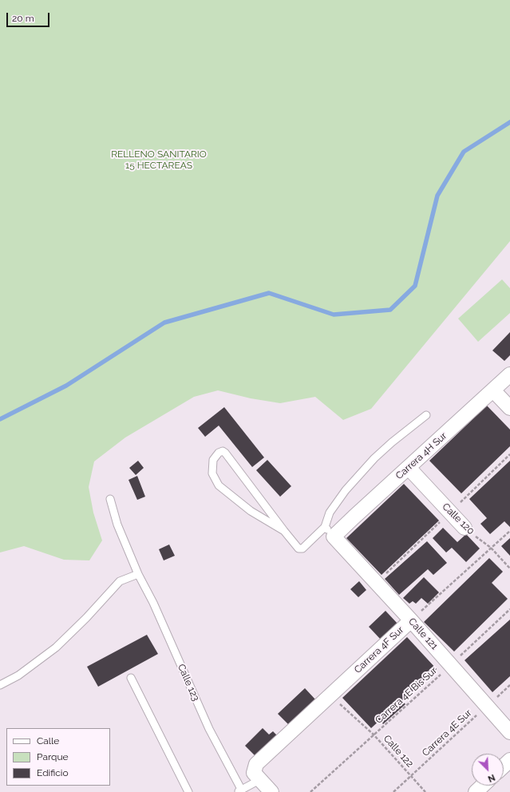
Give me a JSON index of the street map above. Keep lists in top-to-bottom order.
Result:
{
  "streets": {
    "street": [
      "Carrera 4H Sur",
      "Calle 120",
      "Calle 121",
      "Carrera 4F Sur"
    ],
    "lane": ["Calle 123"],
    "path": ["Carrera 4E Bis Sur", "Carrera 4E Sur", "Calle 122"]
  },
  "crossings": [
    ["Carrera 4H Sur", "Calle 120"],
    ["Carrera 4H Sur", "Calle 121"],
    ["Calle 120", "Carrera 4F Sur"],
    ["Calle 121", "Carrera 4F Sur"],
    ["Calle 121", "Carrera 4E Bis Sur"],
    ["Calle 121", "Carrera 4E Sur"],
    ["Carrera 4F Sur", "Calle 122"],
    ["Carrera 4E Bis Sur", "Calle 122"],
    ["Carrera 4E Sur", "Calle 122"]
  ],
  "parks": ["RELLENO SANITARIO 15 HECTAREAS"],
  "legend": ["Calle", "Parque", "Edificio"],
  "scale_bar": "20 m",
  "north": "bottom right"
}
